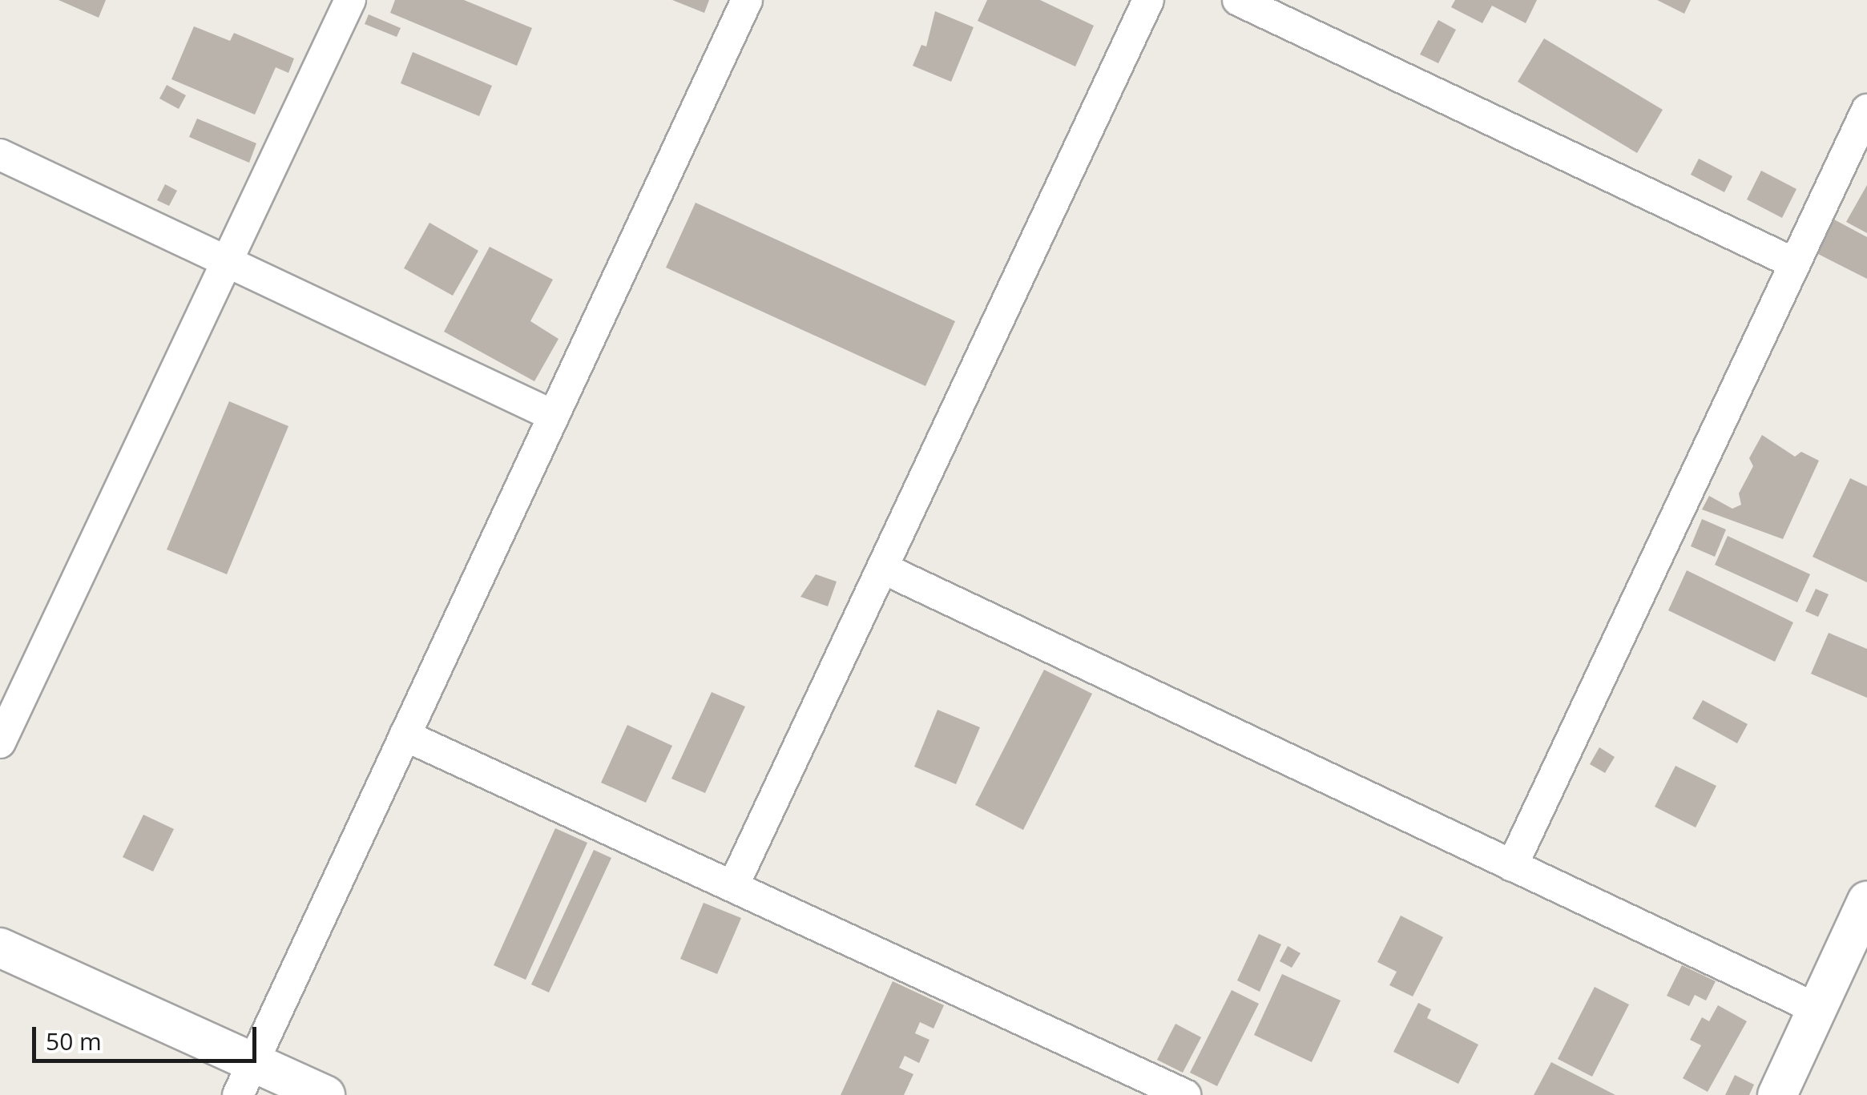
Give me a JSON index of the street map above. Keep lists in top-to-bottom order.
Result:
{
  "scale_bar": "50 m"
}
